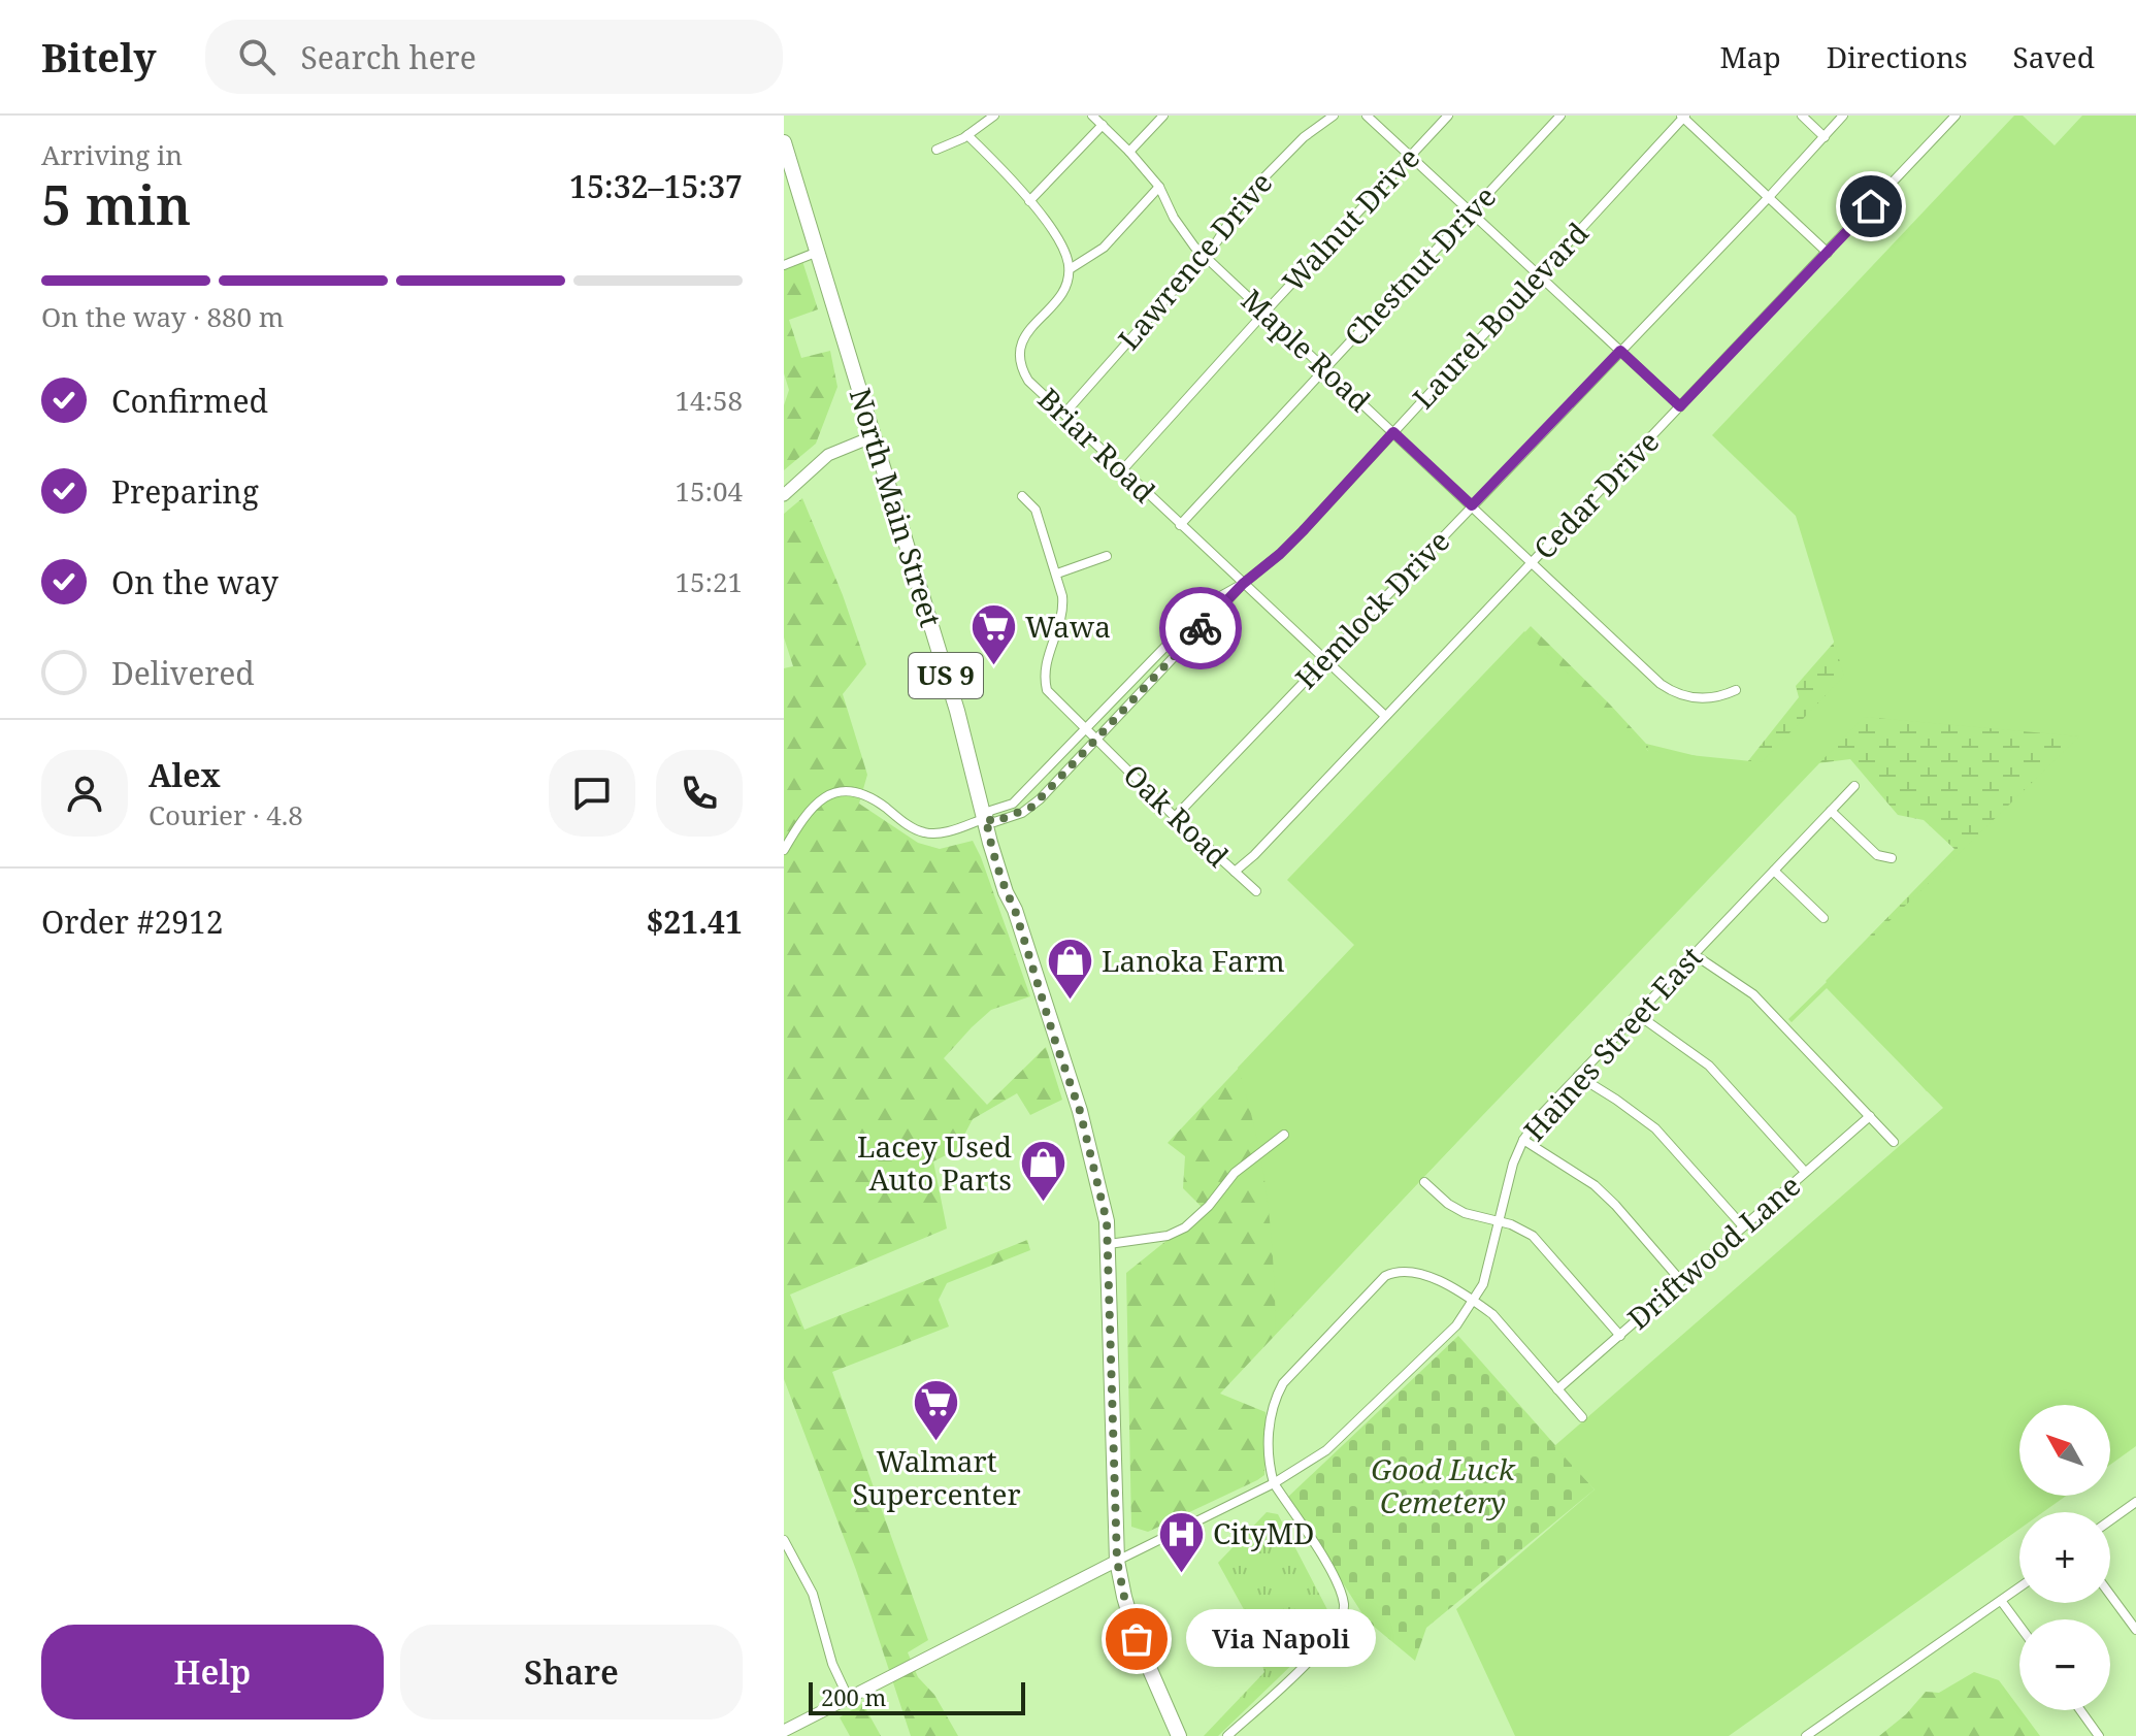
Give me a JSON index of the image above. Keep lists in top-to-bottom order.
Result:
{
  "streets": {
    "highway": ["North Main Street", "US 9"],
    "street": [
      "Walnut Drive",
      "Lawrence Drive",
      "Chestnut Drive",
      "Laurel Boulevard",
      "Maple Road",
      "Briar Road",
      "Cedar Drive",
      "Hemlock Drive",
      "Oak Road",
      "Haines Street East",
      "Driftwood Lane"
    ]
  },
  "crossings": [
    ["Walnut Drive", "Maple Road"],
    ["Walnut Drive", "Briar Road"],
    ["Lawrence Drive", "Maple Road"],
    ["Lawrence Drive", "Briar Road"],
    ["Chestnut Drive", "Maple Road"],
    ["Chestnut Drive", "Briar Road"],
    ["Laurel Boulevard", "Maple Road"],
    ["Laurel Boulevard", "Briar Road"],
    ["Laurel Boulevard", "North Main Street"],
    ["Laurel Boulevard", "Oak Road"],
    ["Maple Road", "Cedar Drive"],
    ["Maple Road", "Hemlock Drive"],
    ["Briar Road", "Cedar Drive"],
    ["Briar Road", "Hemlock Drive"],
    ["Cedar Drive", "Oak Road"],
    ["North Main Street", "Haines Street East"],
    ["Hemlock Drive", "Oak Road"]
  ],
  "parks": ["Good Luck Cemetery"],
  "places": {
    "supermarket": ["Wawa", "Walmart Supercenter"],
    "shop": ["Lanoka Farm", "Lacey Used Auto Parts"],
    "hospital": ["CityMD"],
    "other": ["Via Napoli"]
  },
  "scale_bar": "200 m",
  "north": "top left",
  "page": {
    "header": "Bitely",
    "search": "Search here",
    "nav": ["Map", "Directions", "Saved"],
    "heading": ["5 min", "Arriving in", "15:32–15:37"],
    "panel": [
      "Alex",
      "Courier · 4.8",
      "Order #2912",
      "$21.41"
    ],
    "bar": "On the way · 880 m",
    "list": [
      ["Confirmed", "14:58"],
      ["Preparing", "15:04"],
      ["On the way", "15:21"],
      "Delivered"
    ],
    "map_buttons": ["+", "−"],
    "buttons": ["Help", "Share"],
    "bubble": "Via Napoli",
    "scale": "200 m"
  }
}
